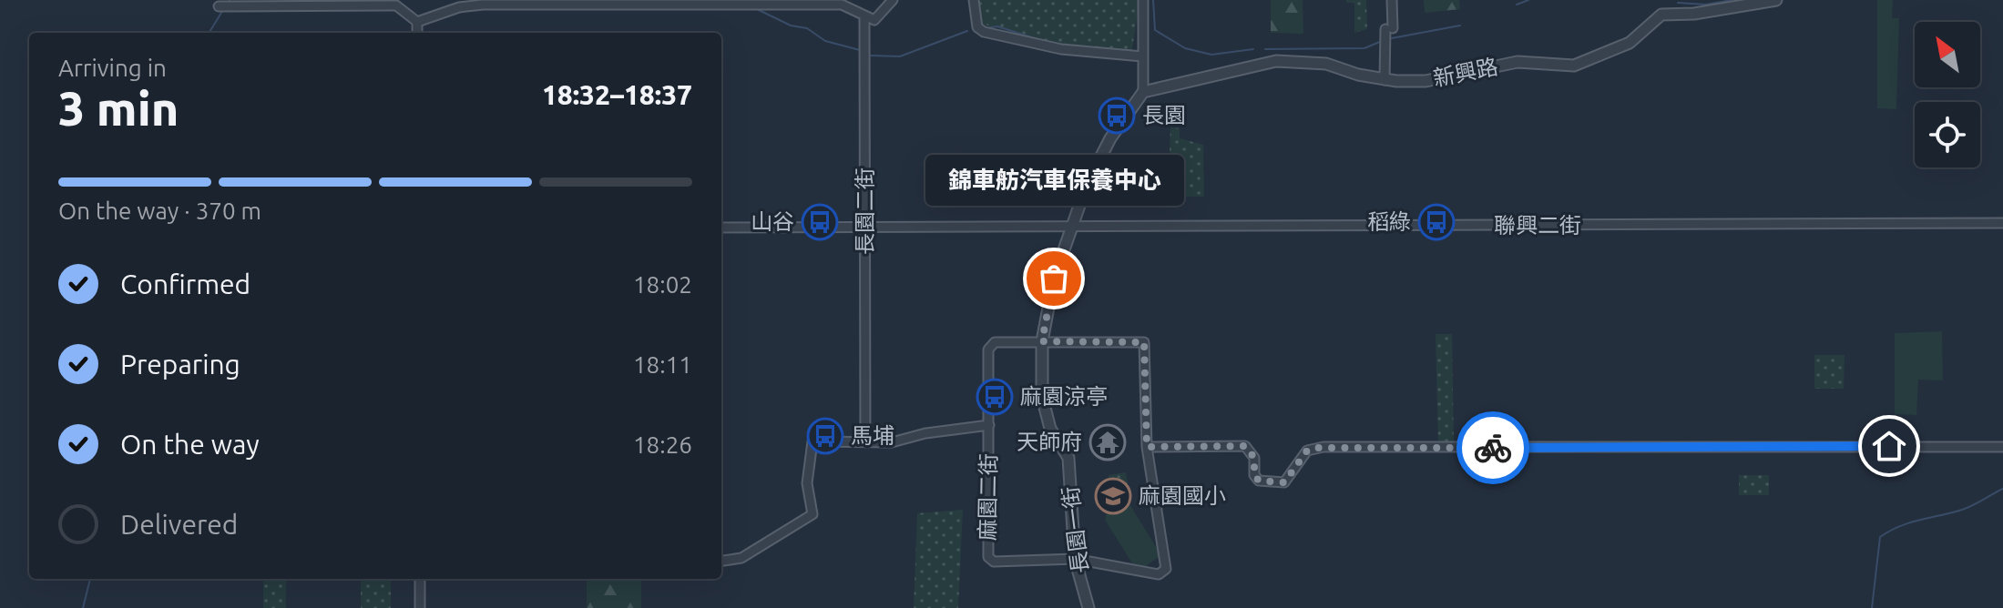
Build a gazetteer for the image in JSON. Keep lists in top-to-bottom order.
{
  "streets": {
    "street": [
      "新興路",
      "長園二街",
      "聯興二街",
      "麻園二街",
      "長園一街"
    ]
  },
  "crossings": [
    ["新興路", "長園一街"],
    ["長園二街", "聯興二街"],
    ["長園二街", "麻園二街"],
    ["聯興二街", "長園一街"],
    ["麻園二街", "長園一街"]
  ],
  "places": {
    "bus stop": [
      "長園",
      "山谷",
      "稻綠",
      "麻園涼亭",
      "馬埔"
    ],
    "other": ["錦車舫汽車保養中心"],
    "temple": ["天師府"],
    "school or university": ["麻園國小"]
  },
  "north": "top left",
  "page": {
    "heading": ["3 min", "Arriving in", "18:32–18:37"],
    "bubble": "錦車舫汽車保養中心",
    "bar": "On the way · 370 m",
    "list": [
      ["Confirmed", "18:02"],
      ["Preparing", "18:11"],
      ["On the way", "18:26"],
      "Delivered"
    ]
  }
}
